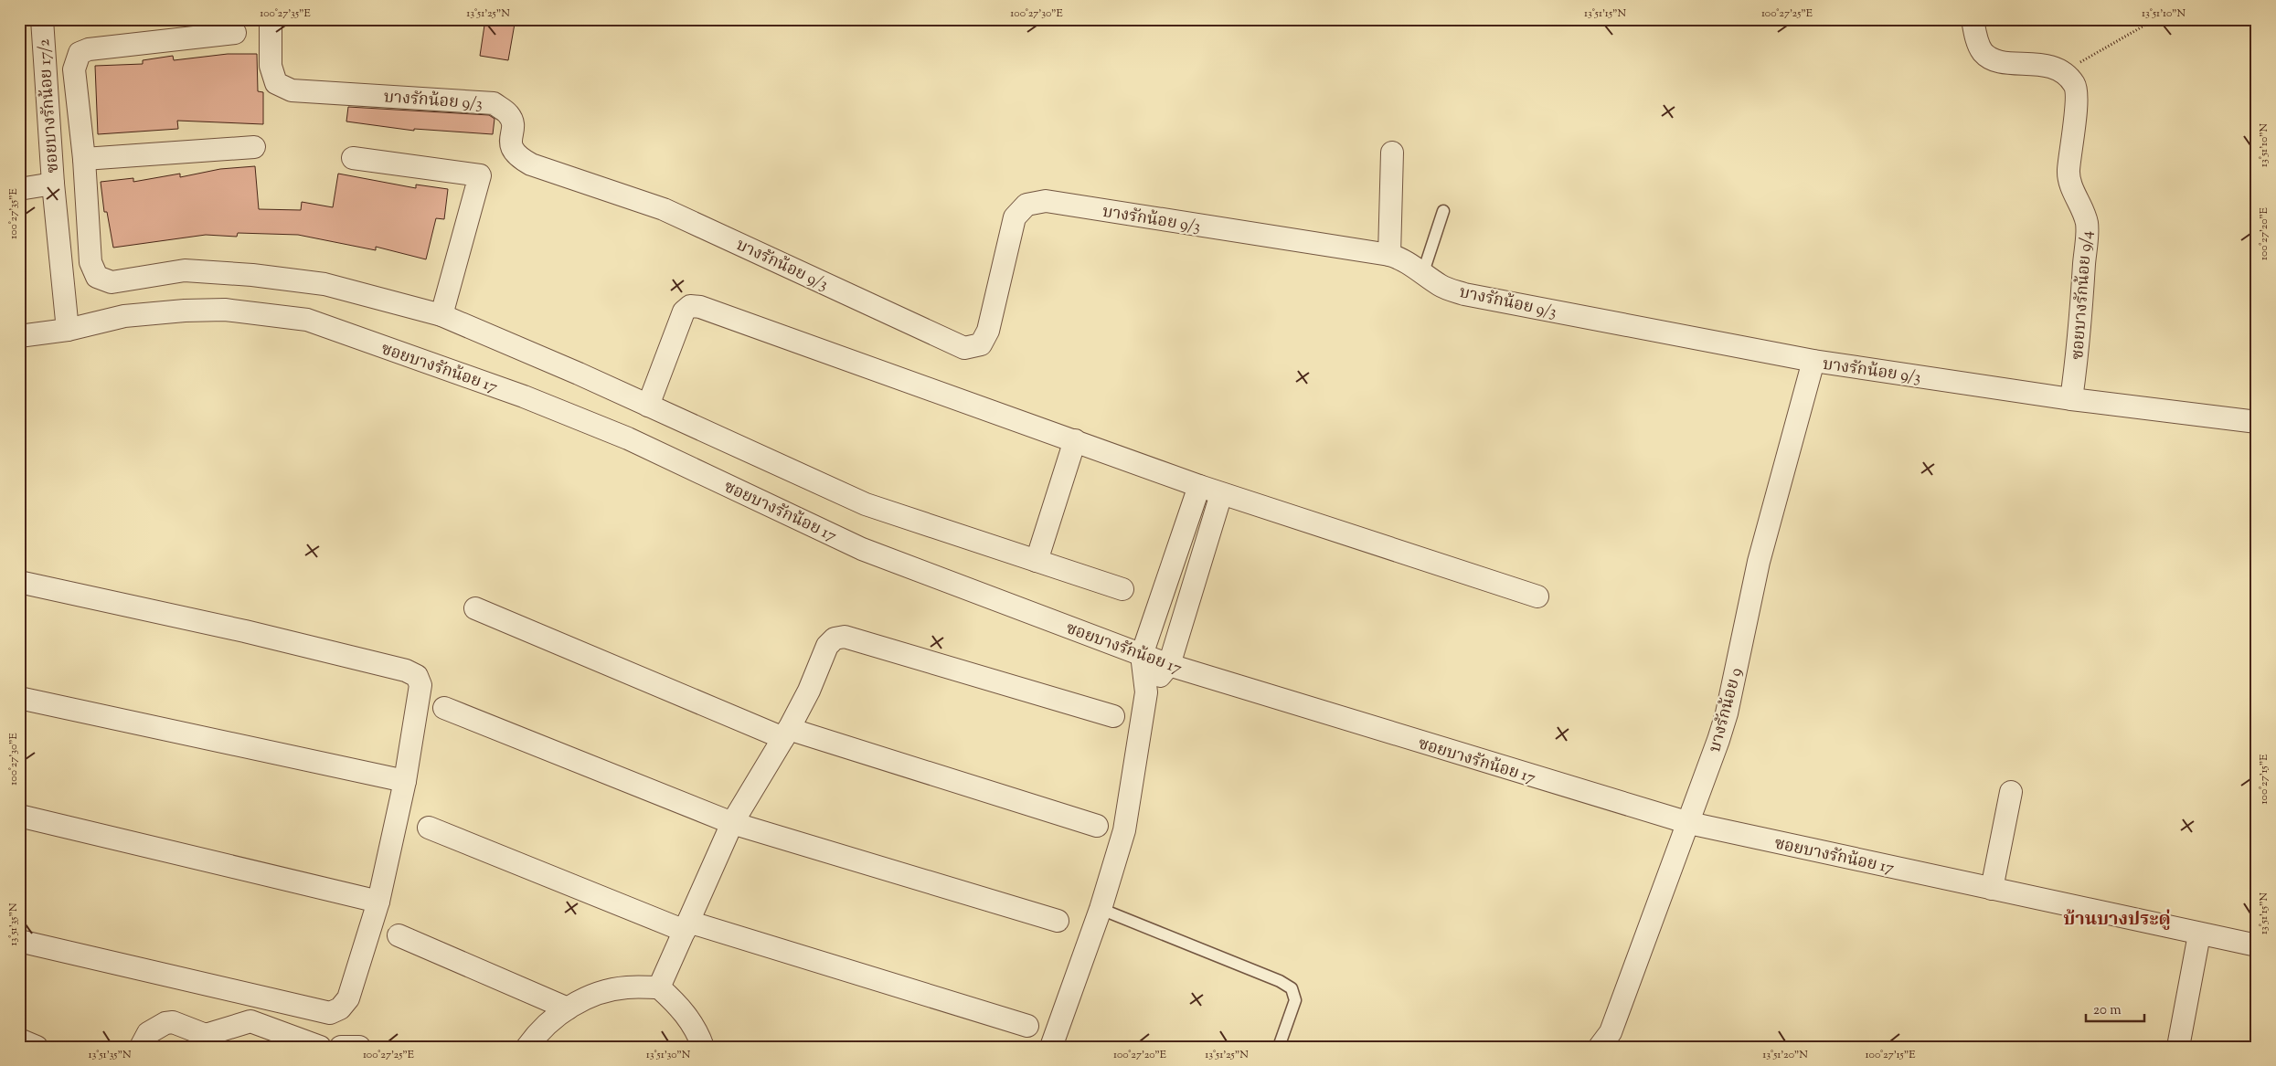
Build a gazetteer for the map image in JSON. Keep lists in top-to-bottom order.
{
  "streets": {
    "street": [
      "บางรักน้อย 9/3",
      "ซอยบางรักน้อย 17/2",
      "ซอยบางรักน้อย 9/4",
      "ซอยบางรักน้อย 17",
      "บางรักน้อย 9"
    ]
  },
  "crossings": [
    ["บางรักน้อย 9/3", "ซอยบางรักน้อย 9/4"],
    ["บางรักน้อย 9/3", "บางรักน้อย 9"],
    ["ซอยบางรักน้อย 17/2", "ซอยบางรักน้อย 17"],
    ["ซอยบางรักน้อย 17", "บางรักน้อย 9"]
  ],
  "districts": ["บ้านบางประดู่"],
  "scale_bar": "20 m",
  "coordinates": [
    "100°27'35\"E",
    "13°51'25\"N",
    "100°27'30\"E",
    "13°51'15\"N",
    "100°27'25\"E",
    "13°51'10\"N",
    "100°27'20\"E",
    "100°27'15\"E",
    "13°51'35\"N",
    "13°51'30\"N",
    "13°51'20\"N"
  ]
}
